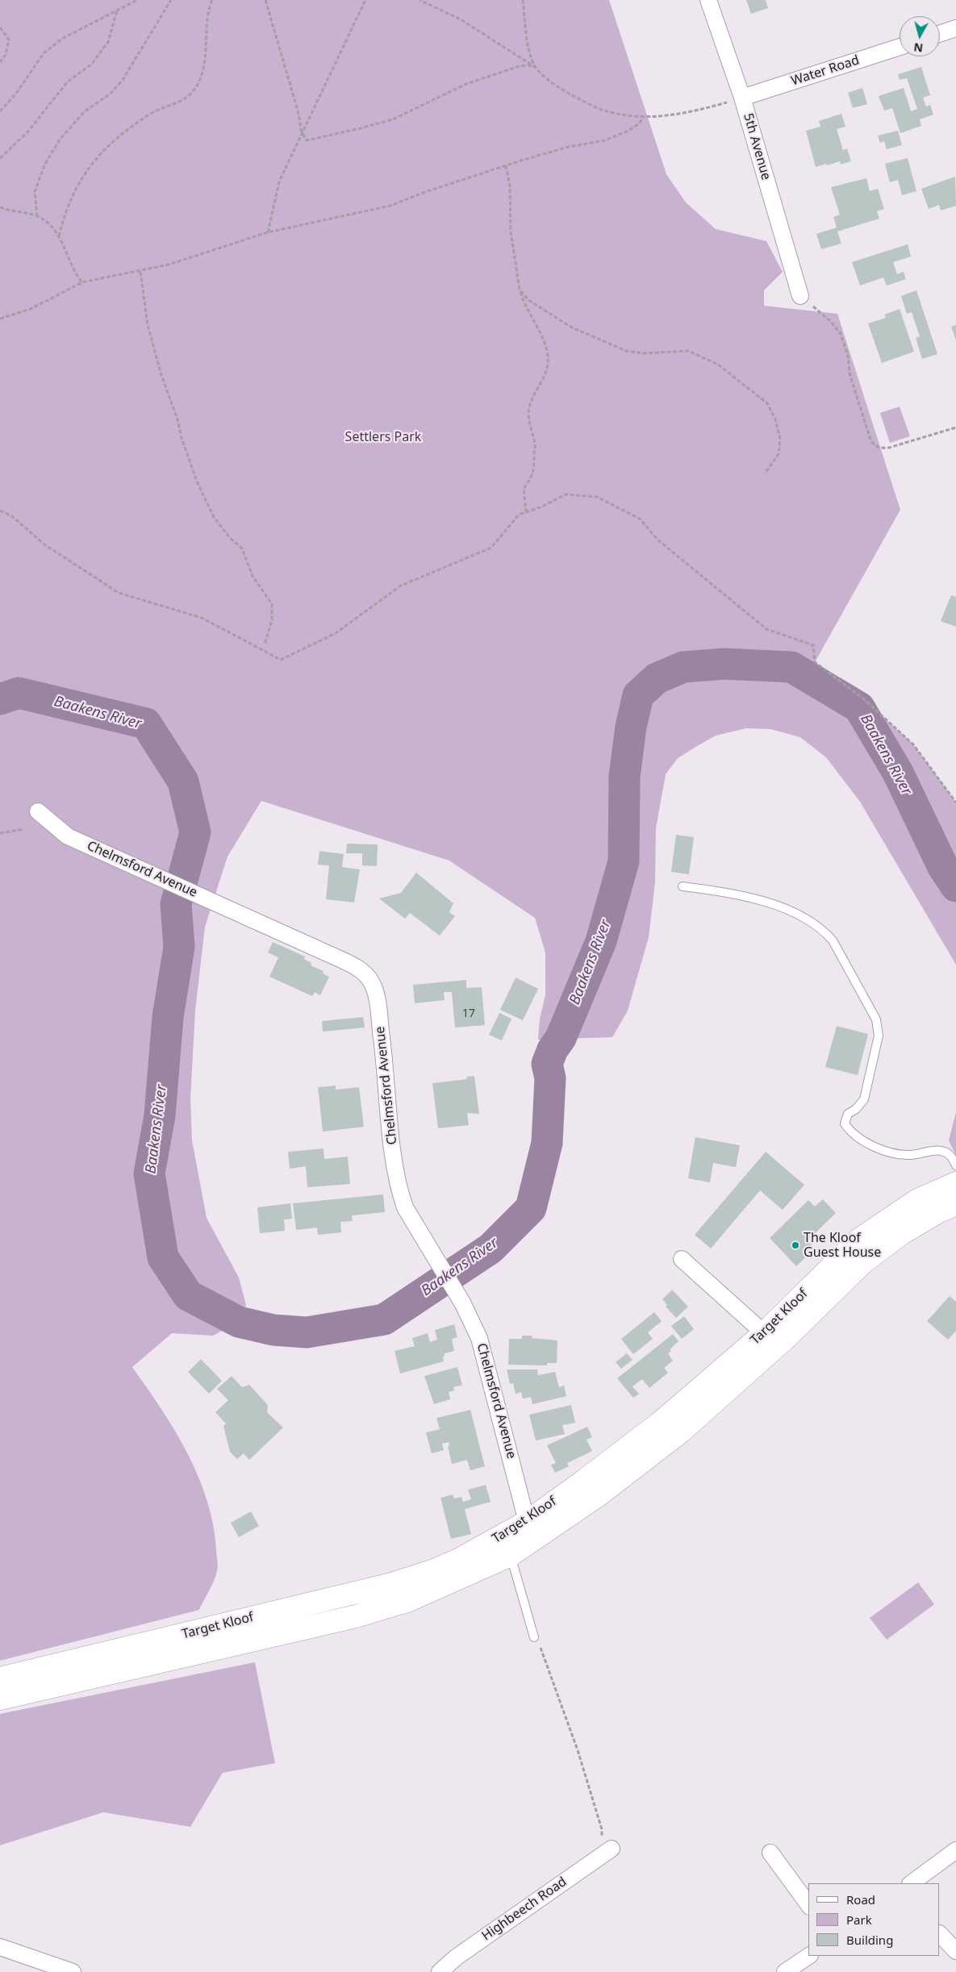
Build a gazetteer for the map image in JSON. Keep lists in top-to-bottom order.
{
  "streets": {
    "main road": ["Target Kloof"],
    "street": [
      "Water Road",
      "5th Avenue",
      "Chelmsford Avenue",
      "Highbeech Road"
    ]
  },
  "crossings": [
    ["Water Road", "5th Avenue"],
    ["Chelmsford Avenue", "Target Kloof"]
  ],
  "water": ["Baakens River"],
  "parks": ["Settlers Park"],
  "places": ["The Kloof Guest House"],
  "house_numbers": ["17"],
  "legend": ["Road", "Park", "Building"],
  "north": "bottom"
}
